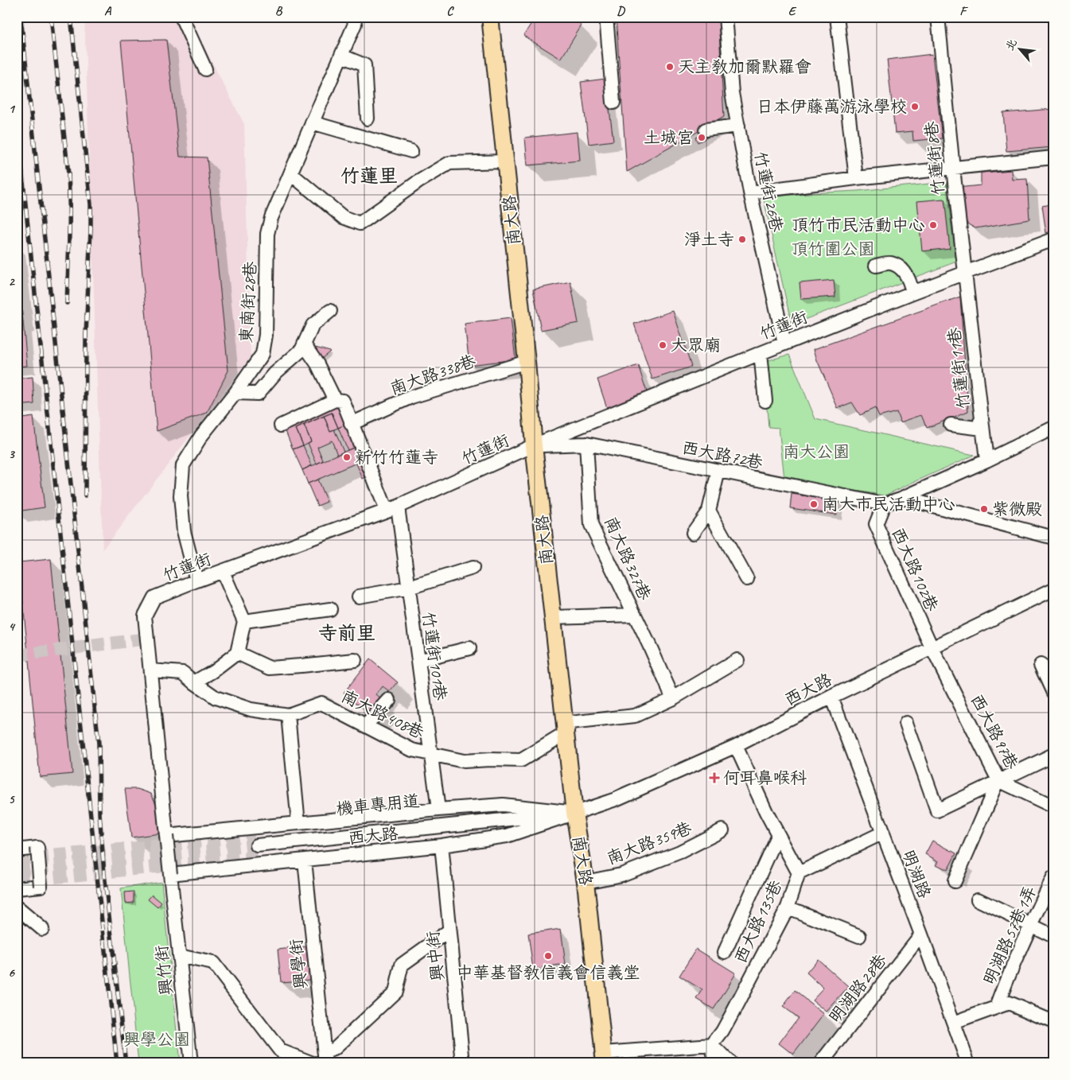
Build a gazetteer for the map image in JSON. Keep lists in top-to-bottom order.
{
  "streets": {
    "main road": ["南大路"],
    "street": [
      "竹蓮街8巷",
      "竹蓮街26巷",
      "東南街28巷",
      "竹蓮街",
      "竹蓮街11巷",
      "南大路338巷",
      "西大路72巷",
      "南大路327巷",
      "西大路102巷",
      "竹蓮街101巷",
      "西大路",
      "南大路408巷",
      "西大路97巷",
      "機車專用道",
      "南大路359巷",
      "明湖路",
      "西大路135巷",
      "明湖路57巷1弄",
      "興中街",
      "興學街",
      "興竹街",
      "明湖路28巷"
    ]
  },
  "crossings": [
    ["竹蓮街8巷", "竹蓮街"],
    ["竹蓮街8巷", "竹蓮街11巷"],
    ["竹蓮街26巷", "竹蓮街"],
    ["南大路", "竹蓮街"],
    ["南大路", "南大路338巷"],
    ["南大路", "西大路72巷"],
    ["南大路", "南大路327巷"],
    ["南大路", "西大路"],
    ["南大路", "南大路408巷"],
    ["南大路", "南大路359巷"],
    ["東南街28巷", "竹蓮街"],
    ["竹蓮街", "竹蓮街11巷"],
    ["竹蓮街", "西大路72巷"],
    ["竹蓮街", "竹蓮街101巷"],
    ["竹蓮街", "西大路"],
    ["竹蓮街", "興竹街"],
    ["竹蓮街11巷", "西大路72巷"],
    ["西大路72巷", "南大路327巷"],
    ["西大路72巷", "西大路102巷"],
    ["西大路102巷", "西大路"],
    ["西大路102巷", "西大路97巷"],
    ["竹蓮街101巷", "西大路"],
    ["竹蓮街101巷", "南大路408巷"],
    ["西大路", "西大路97巷"],
    ["西大路", "機車專用道"],
    ["西大路", "明湖路"],
    ["西大路", "西大路135巷"],
    ["西大路", "興中街"],
    ["西大路", "興學街"],
    ["西大路", "興竹街"],
    ["明湖路", "明湖路28巷"]
  ],
  "districts": ["竹蓮里", "寺前里"],
  "parks": ["頂竹圍公園", "南大公園", "興學公園"],
  "places": {
    "other": [
      "天主教加爾默羅會",
      "日本伊藤萬游泳學校",
      "土城宮",
      "頂竹市民活動中心",
      "淨土寺",
      "大眾廟",
      "新竹竹蓮寺",
      "南大市民活動中心",
      "紫微殿",
      "中華基督教信義會信義堂"
    ],
    "health": ["何耳鼻喉科"]
  },
  "north": "top left",
  "grid": {
    "columns": [
      "A",
      "B",
      "C",
      "D",
      "E",
      "F"
    ],
    "rows": [
      "1",
      "2",
      "3",
      "4",
      "5",
      "6"
    ]
  }
}
